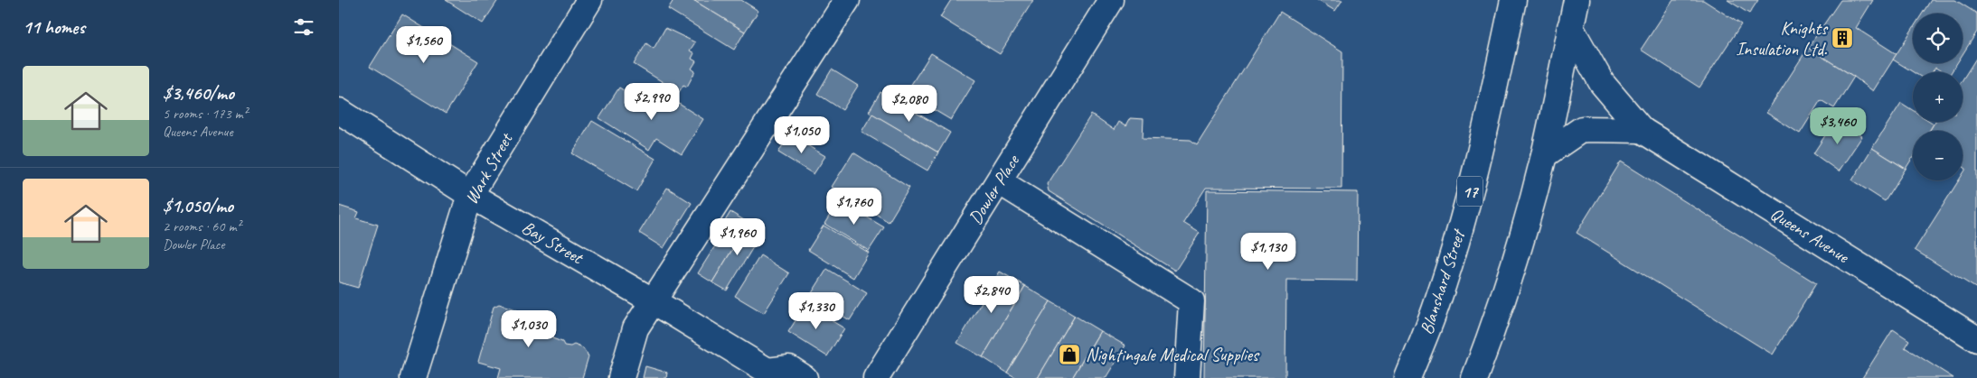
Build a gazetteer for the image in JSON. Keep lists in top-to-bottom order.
{
  "streets": {
    "main road": [
      "Wark Street",
      "Dowler Place",
      "17",
      "Queens Avenue",
      "Bay Street",
      "Blanshard Street"
    ]
  },
  "crossings": [
    ["Wark Street", "Bay Street"]
  ],
  "places": {
    "building": ["Knights Insulation Ltd."],
    "shop": ["Nightingale Medical Supplies"]
  },
  "page": {
    "heading": "11 homes",
    "map_buttons": ["+", "−"],
    "price": [
      "$1,560",
      "$2,990",
      "$2,080",
      "$3,460",
      "$1,050",
      "$1,760",
      "$1,960",
      "$1,130",
      "$2,840",
      "$1,330",
      "$1,030"
    ],
    "list": [
      {
        "name": "$3,460/mo",
        "note": "5 rooms · 173 m² · Queens Avenue"
      },
      {
        "name": "$1,050/mo",
        "note": "2 rooms · 60 m² · Dowler Place"
      }
    ]
  }
}
